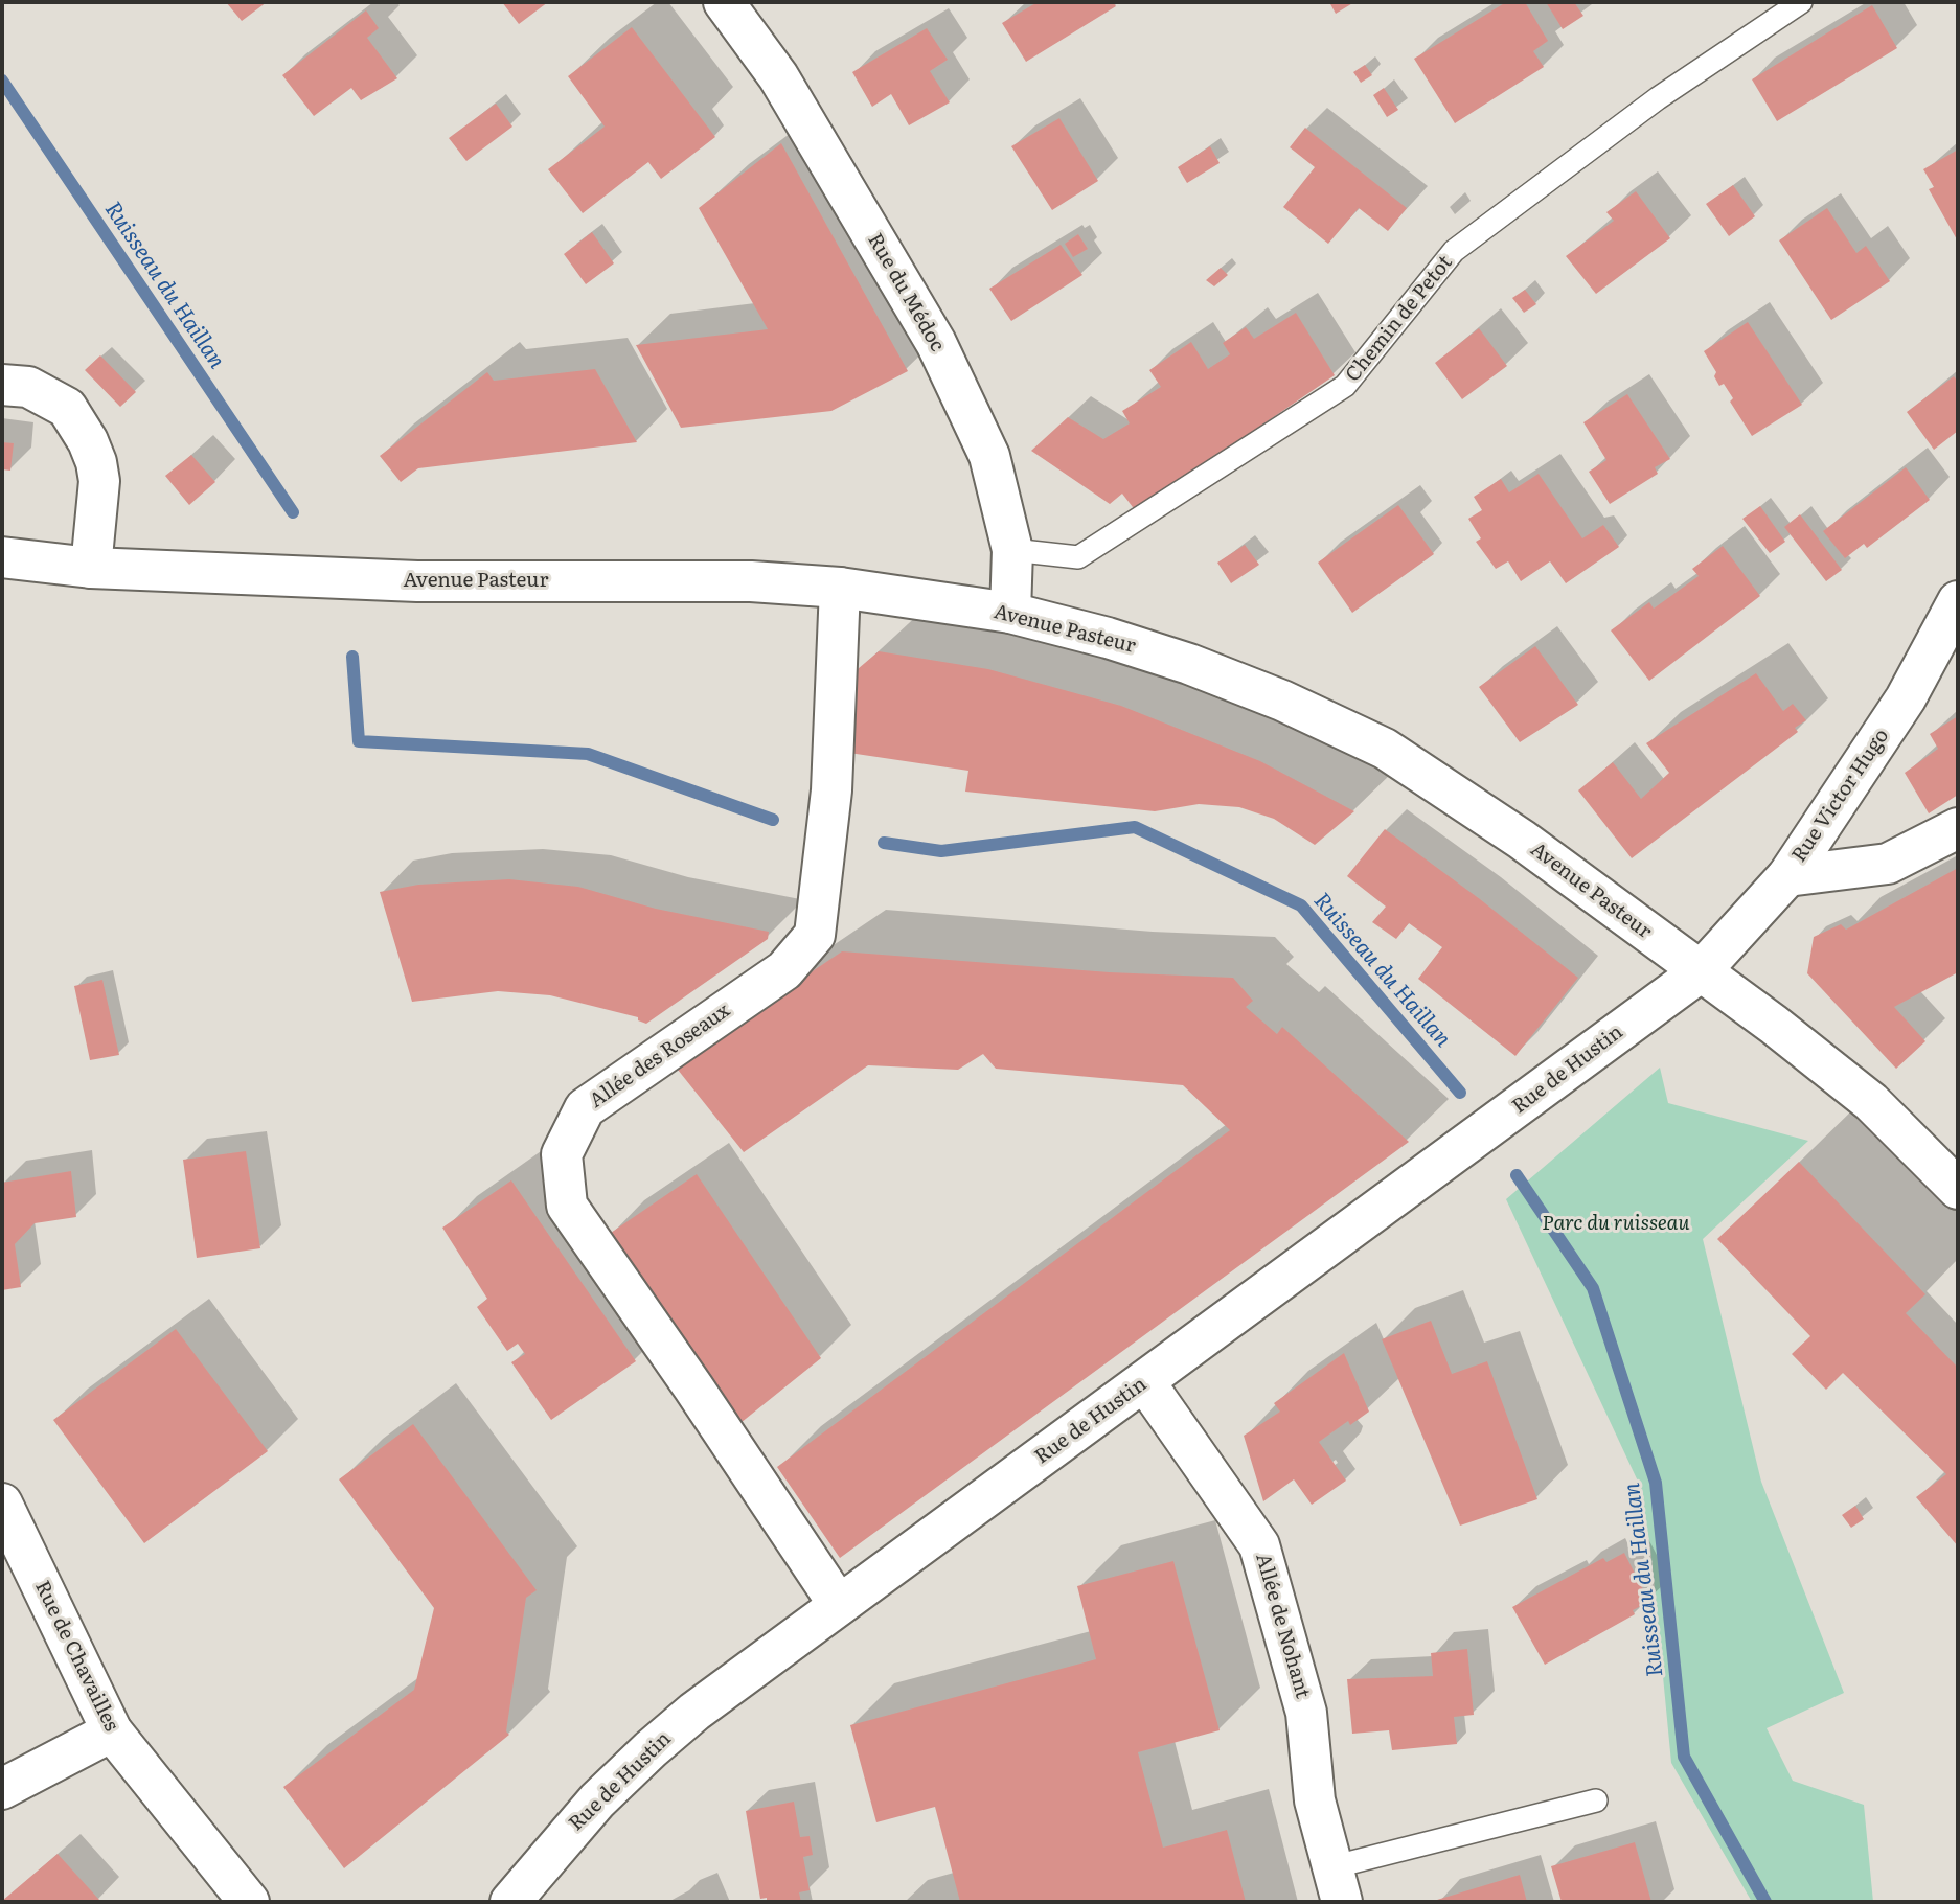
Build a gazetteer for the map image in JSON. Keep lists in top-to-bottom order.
{
  "streets": {
    "street": [
      "Rue du Médoc",
      "Avenue Pasteur",
      "Rue Victor Hugo",
      "Allée des Roseaux",
      "Rue de Hustin",
      "Allée de Nohant",
      "Rue de Chavailles"
    ],
    "lane": ["Chemin de Petot"]
  },
  "crossings": [
    ["Rue du Médoc", "Chemin de Petot"],
    ["Rue du Médoc", "Avenue Pasteur"],
    ["Avenue Pasteur", "Rue Victor Hugo"],
    ["Avenue Pasteur", "Allée des Roseaux"],
    ["Avenue Pasteur", "Rue de Hustin"],
    ["Rue Victor Hugo", "Rue de Hustin"],
    ["Allée des Roseaux", "Rue de Hustin"],
    ["Rue de Hustin", "Allée de Nohant"]
  ],
  "water": ["Ruisseau du Haillan"],
  "parks": ["Parc du ruisseau"]
}
